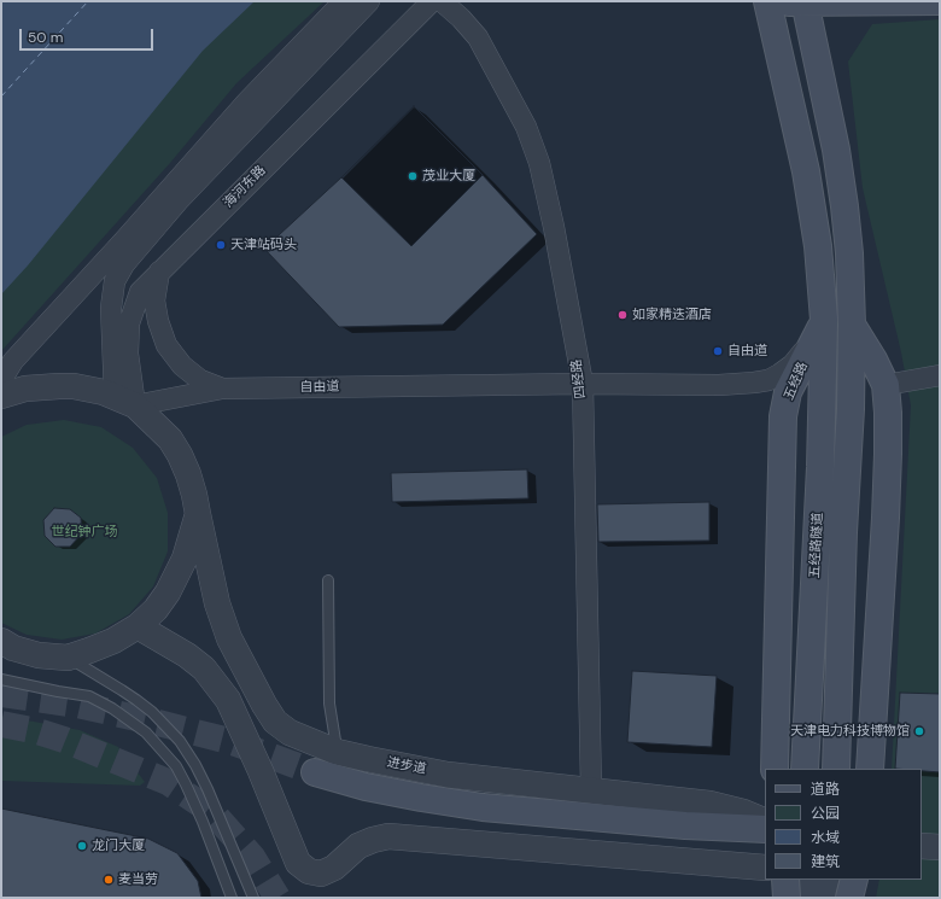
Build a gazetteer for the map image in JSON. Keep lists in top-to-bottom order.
{
  "streets": {
    "main road": ["五经路", "五经路隧道"],
    "street": [
      "海河东路",
      "四经路",
      "自由道",
      "进步道"
    ]
  },
  "crossings": [
    ["海河东路", "自由道"],
    ["海河东路", "进步道"],
    ["四经路", "自由道"],
    ["四经路", "进步道"],
    ["五经路", "自由道"],
    ["五经路", "五经路隧道"],
    ["自由道", "五经路隧道"],
    ["自由道", "进步道"]
  ],
  "parks": ["世纪钟广场"],
  "places": [
    "茂业大厦",
    "天津站码头",
    "如家精迭酒店",
    "自由道",
    "天津电力科技博物馆",
    "龙门大厦",
    "麦当劳"
  ],
  "legend": [
    "道路",
    "公园",
    "水域",
    "建筑"
  ],
  "scale_bar": "50 m"
}
